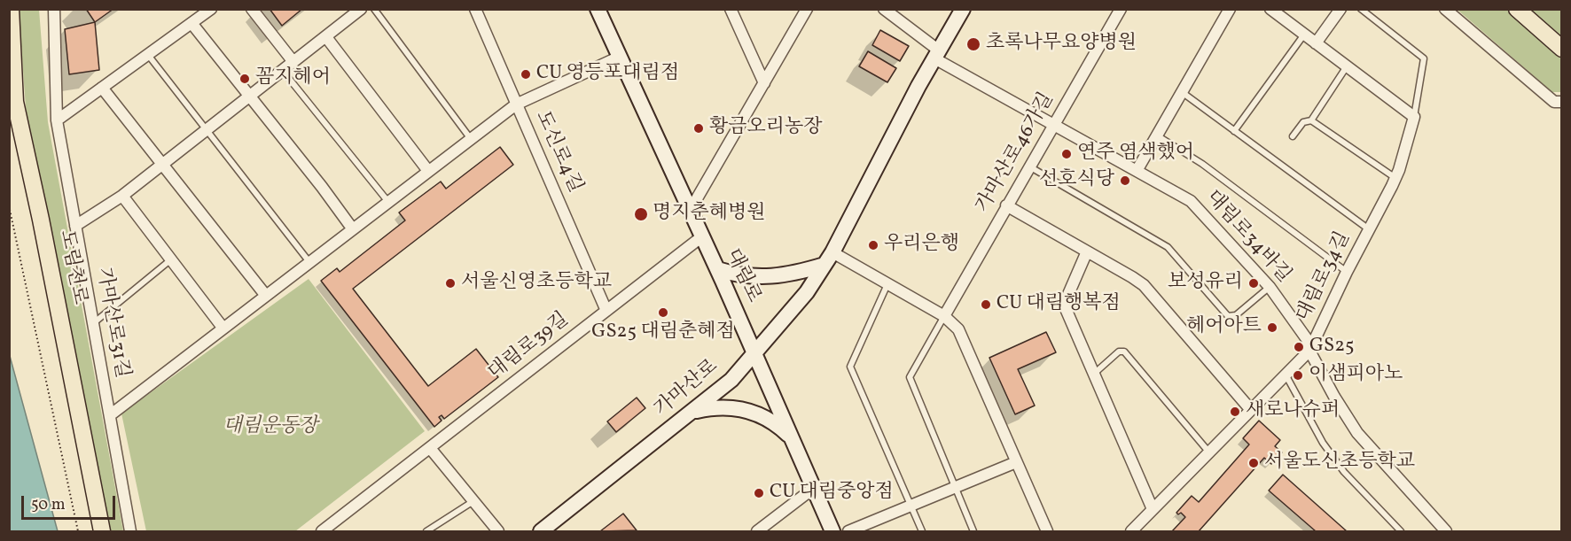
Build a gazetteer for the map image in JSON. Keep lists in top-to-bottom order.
{
  "streets": {
    "main road": ["도림천로", "대림로", "가마산로"],
    "street": [
      "도신로4길",
      "가마산로46가길",
      "대림로34바길",
      "대림로34길",
      "가마산로31길",
      "대림로39길"
    ]
  },
  "crossings": [
    ["도신로4길", "대림로39길"],
    ["가마산로46가길", "대림로34바길"],
    ["대림로34바길", "대림로34길"],
    ["대림로", "대림로39길"],
    ["대림로", "가마산로"]
  ],
  "parks": ["대림운동장"],
  "places": [
    "초록나무요양병원",
    "CU 영등포대림점",
    "꼼지헤어",
    "황금오리농장",
    "연주 염색했어",
    "선호식당",
    "명지춘혜병원",
    "우리은행",
    "서울신영초등학교",
    "보성유리",
    "CU 대림행복점",
    "GS25 대림춘혜점",
    "헤어아트",
    "GS25",
    "이샘피아노",
    "새로나슈퍼",
    "서울도신초등학교",
    "CU 대림중앙점"
  ],
  "scale_bar": "50 m"
}
